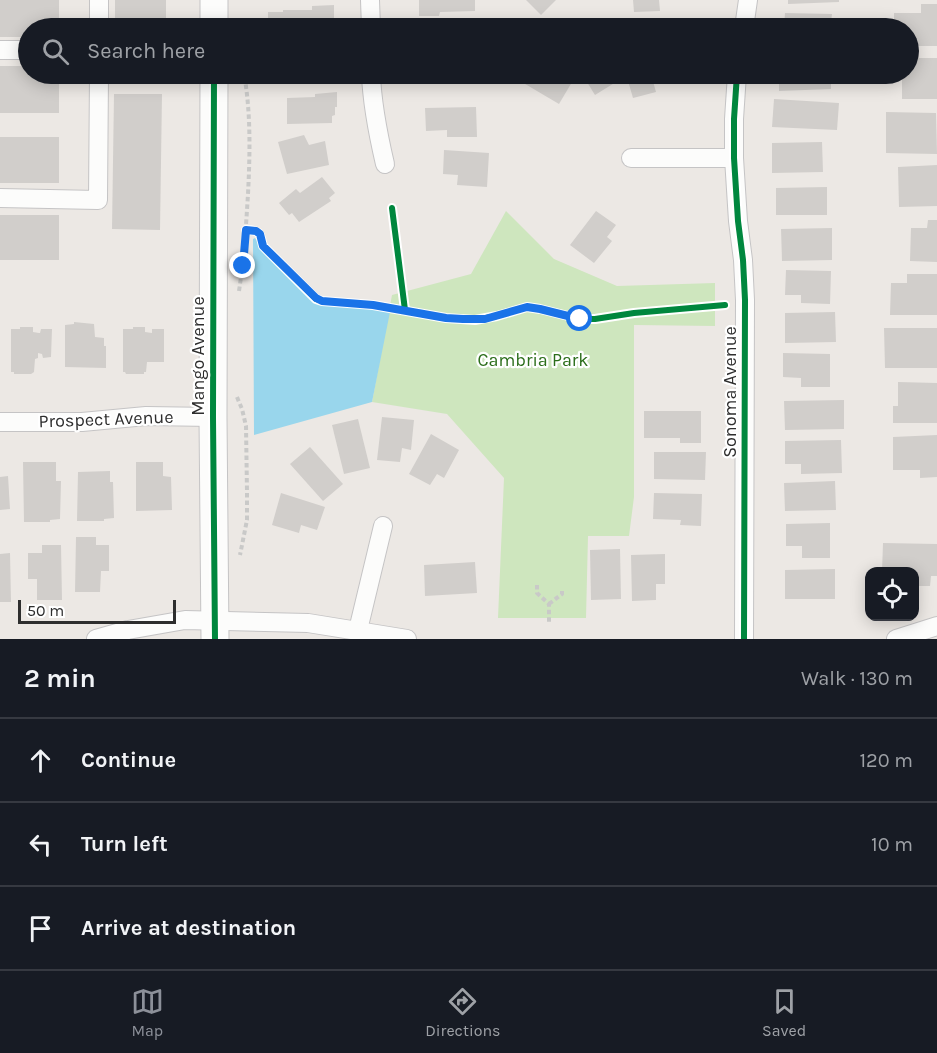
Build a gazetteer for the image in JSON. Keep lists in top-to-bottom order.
{
  "streets": {
    "street": ["Mango Avenue", "Sonoma Avenue", "Prospect Avenue"]
  },
  "crossings": [
    ["Mango Avenue", "Prospect Avenue"]
  ],
  "parks": ["Cambria Park"],
  "scale_bar": "50 m",
  "page": {
    "search": "Search here",
    "scale": "50 m",
    "heading": ["2 min", "Walk · 130 m"],
    "list": [
      ["Continue", "120 m"],
      ["Turn left", "10 m"],
      "Arrive at destination"
    ],
    "nav": ["Map", "Directions", "Saved"]
  }
}
